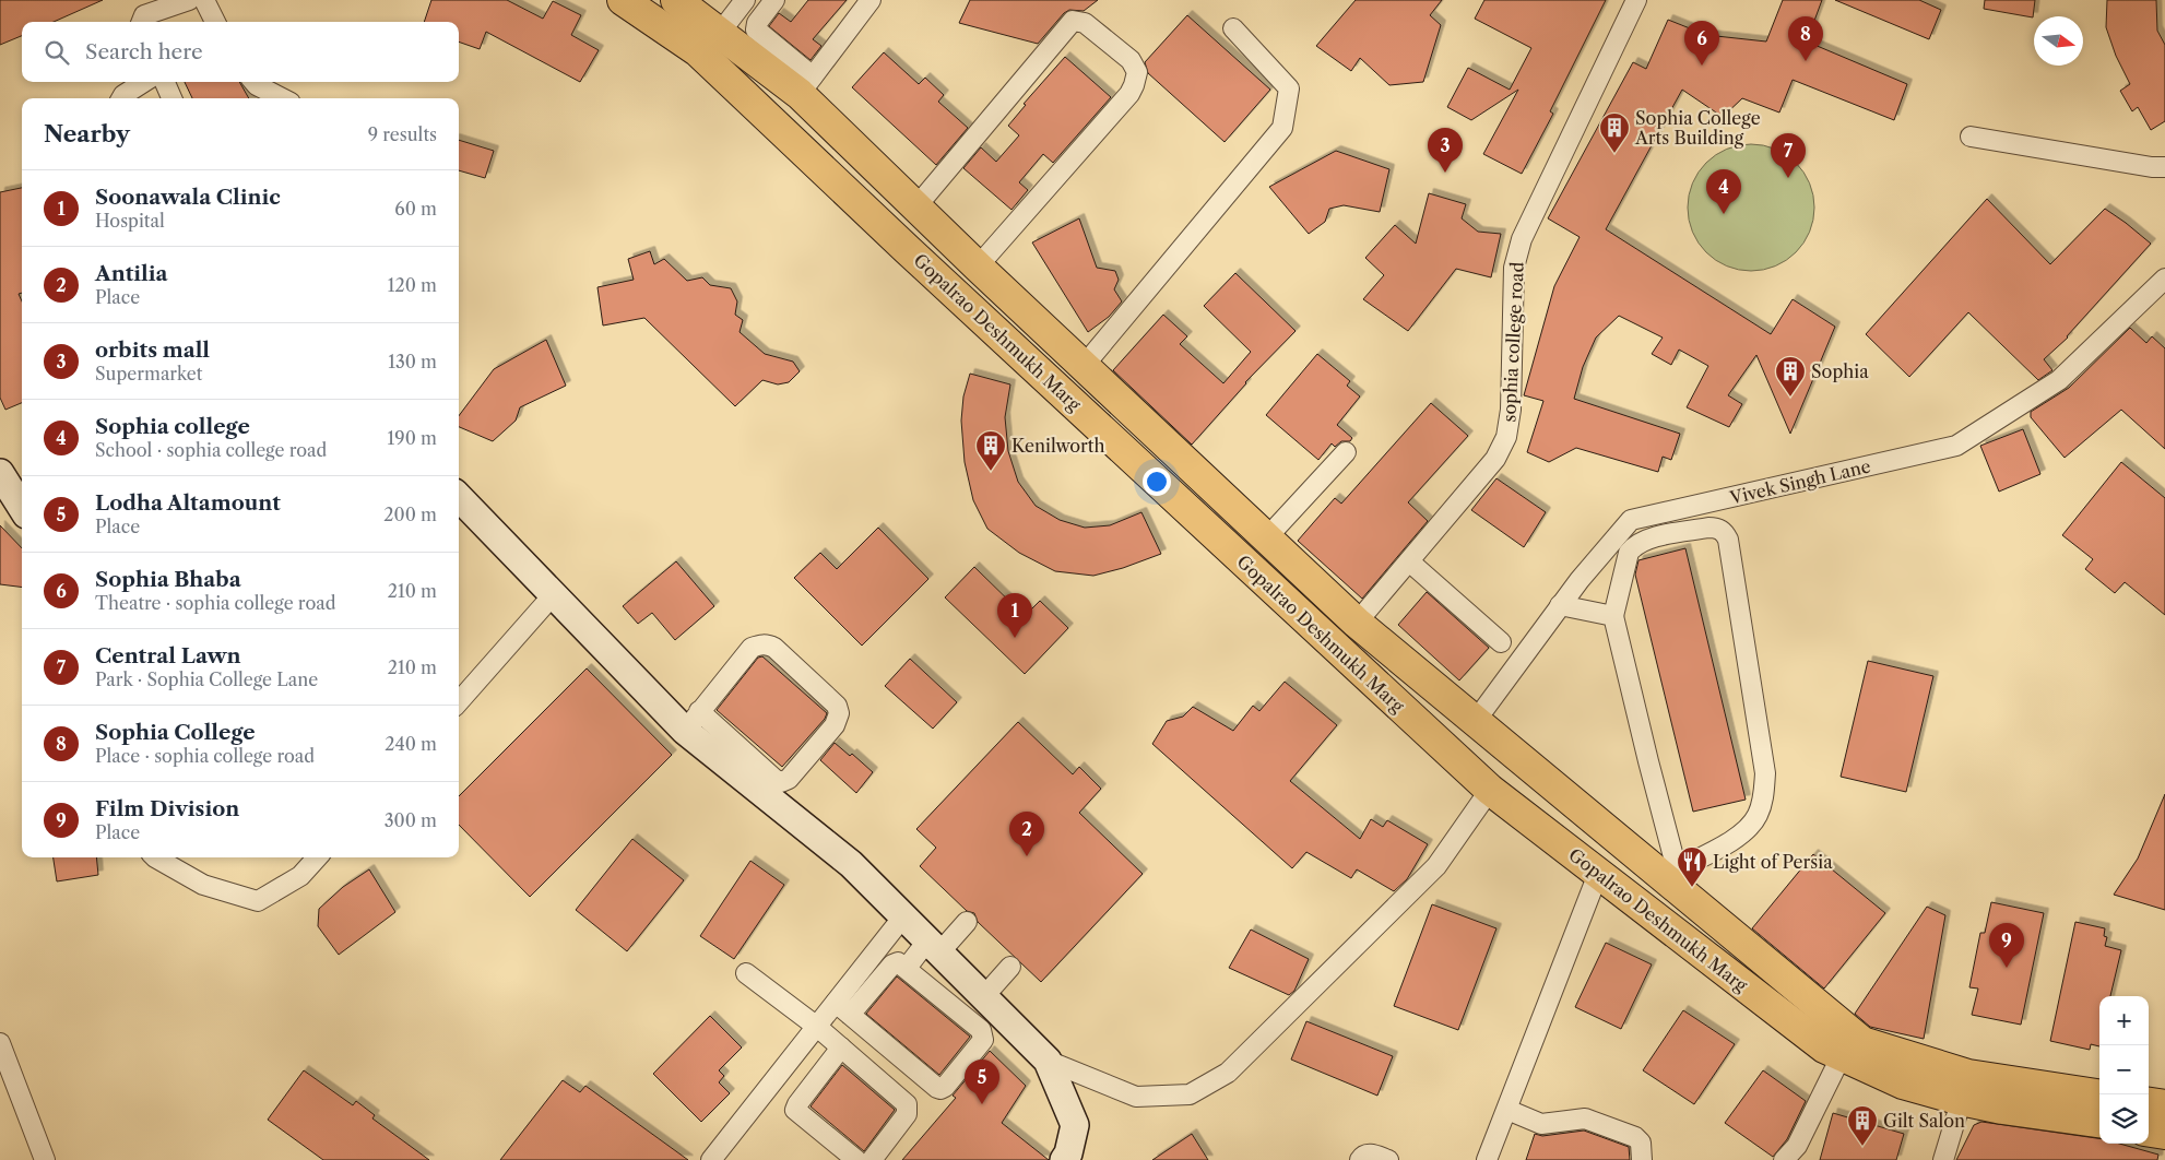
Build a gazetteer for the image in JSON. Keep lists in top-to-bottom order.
{
  "streets": {
    "main road": ["Gopalrao Deshmukh Marg"],
    "street": ["sophia college road", "Vivek Singh Lane"]
  },
  "crossings": [
    ["Gopalrao Deshmukh Marg", "sophia college road"],
    ["Gopalrao Deshmukh Marg", "Vivek Singh Lane"]
  ],
  "places": {
    "building": [
      "Sophia College Arts Building",
      "Sophia",
      "Kenilworth",
      "Gilt Salon"
    ],
    "restaurant": ["Light of Persia"]
  },
  "north": "right",
  "page": {
    "pins": [
      "8",
      "6",
      "3",
      "7",
      "4",
      "1",
      "2",
      "9",
      "5"
    ],
    "search": "Search here",
    "heading": ["Nearby", "9 results"],
    "list": [
      {
        "mark": "1",
        "name": "Soonawala Clinic",
        "note": "Hospital",
        "value": "60 m"
      },
      {
        "mark": "2",
        "name": "Antilia",
        "note": "Place",
        "value": "120 m"
      },
      {
        "mark": "3",
        "name": "orbits mall",
        "note": "Supermarket",
        "value": "130 m"
      },
      {
        "mark": "4",
        "name": "Sophia college",
        "note": "School · sophia college road",
        "value": "190 m"
      },
      {
        "mark": "5",
        "name": "Lodha Altamount",
        "note": "Place",
        "value": "200 m"
      },
      {
        "mark": "6",
        "name": "Sophia Bhaba",
        "note": "Theatre · sophia college road",
        "value": "210 m"
      },
      {
        "mark": "7",
        "name": "Central Lawn",
        "note": "Park · Sophia College Lane",
        "value": "210 m"
      },
      {
        "mark": "8",
        "name": "Sophia College",
        "note": "Place · sophia college road",
        "value": "240 m"
      },
      {
        "mark": "9",
        "name": "Film Division",
        "note": "Place",
        "value": "300 m"
      }
    ],
    "map_buttons": ["+", "−"]
  }
}
